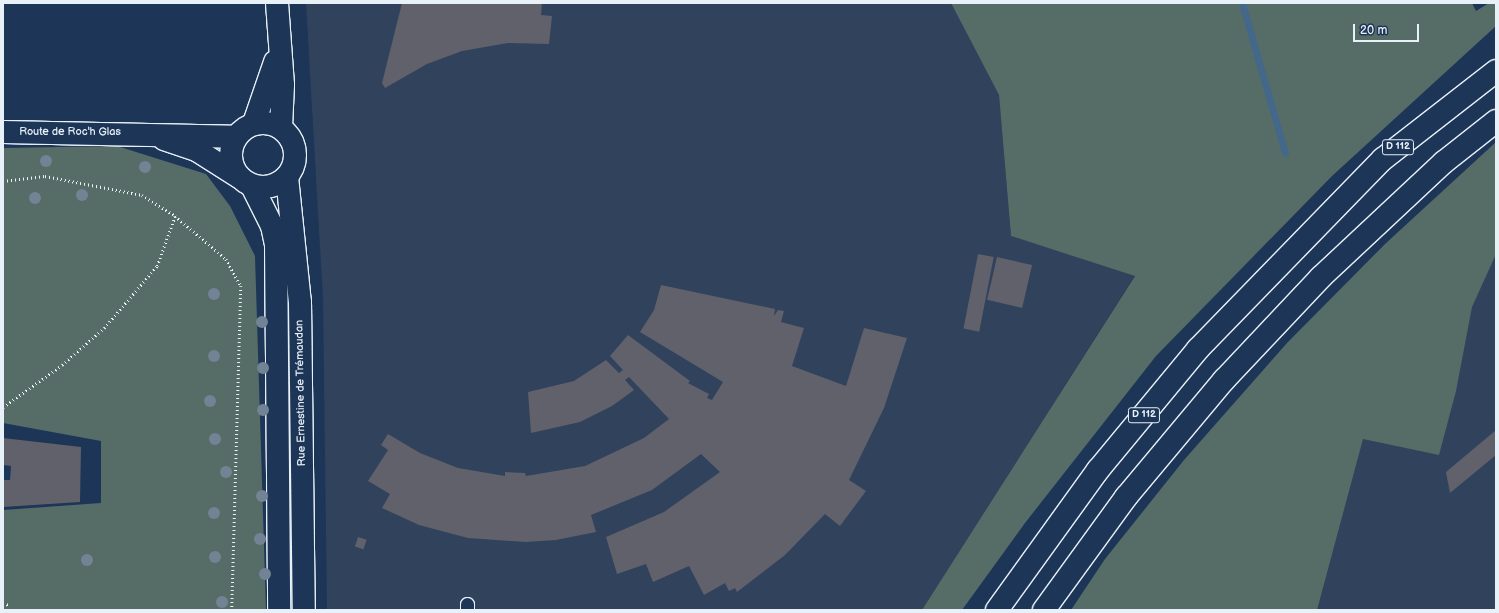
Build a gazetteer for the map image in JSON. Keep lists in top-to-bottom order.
{
  "streets": {
    "main road": ["Route de Roc'h Glas", "D 112", "Rue Ernestine de Trémaudan"]
  },
  "crossings": [
    ["Route de Roc'h Glas", "Rue Ernestine de Trémaudan"]
  ],
  "scale_bar": "20 m"
}
